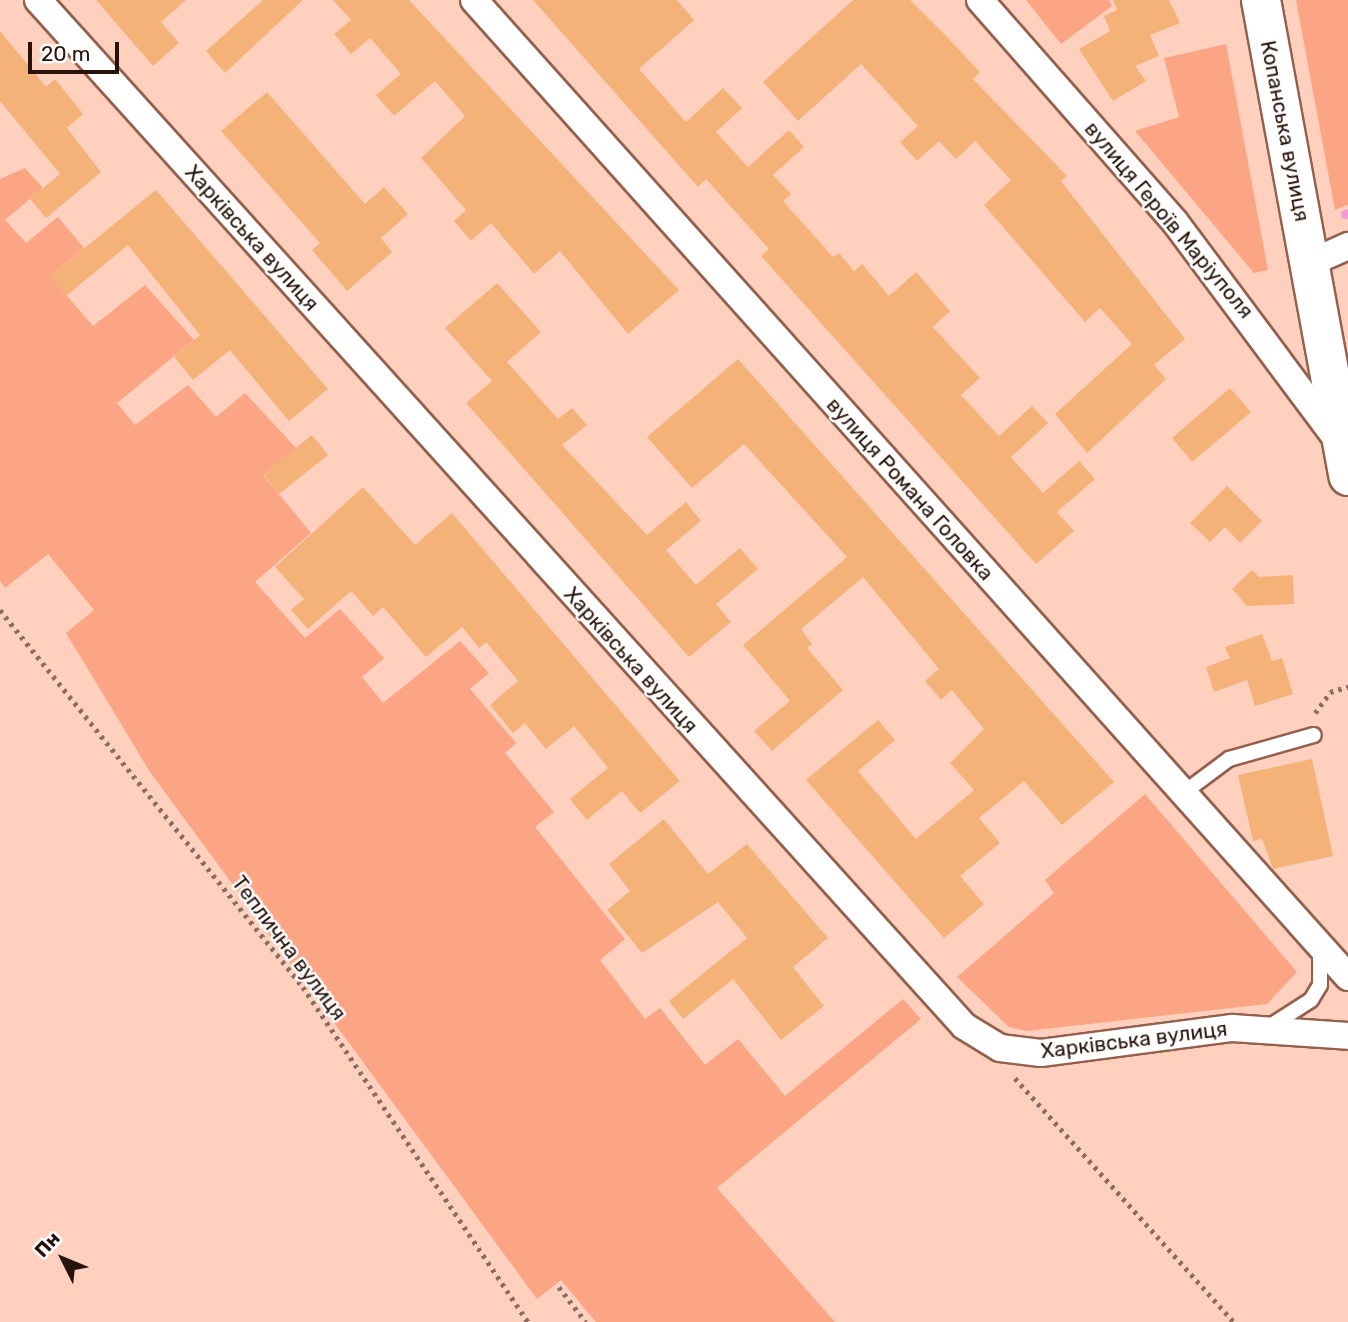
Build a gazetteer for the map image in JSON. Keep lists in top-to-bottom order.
{
  "streets": {
    "highway": ["Копанська вулиця"],
    "street": ["вулиця Героїв Маріуполя", "Харківська вулиця", "вулиця Романа Головка"],
    "path": ["Теплична вулиця"]
  },
  "crossings": [
    ["Копанська вулиця", "вулиця Героїв Маріуполя"]
  ],
  "scale_bar": "20 m",
  "north": "top left"
}
